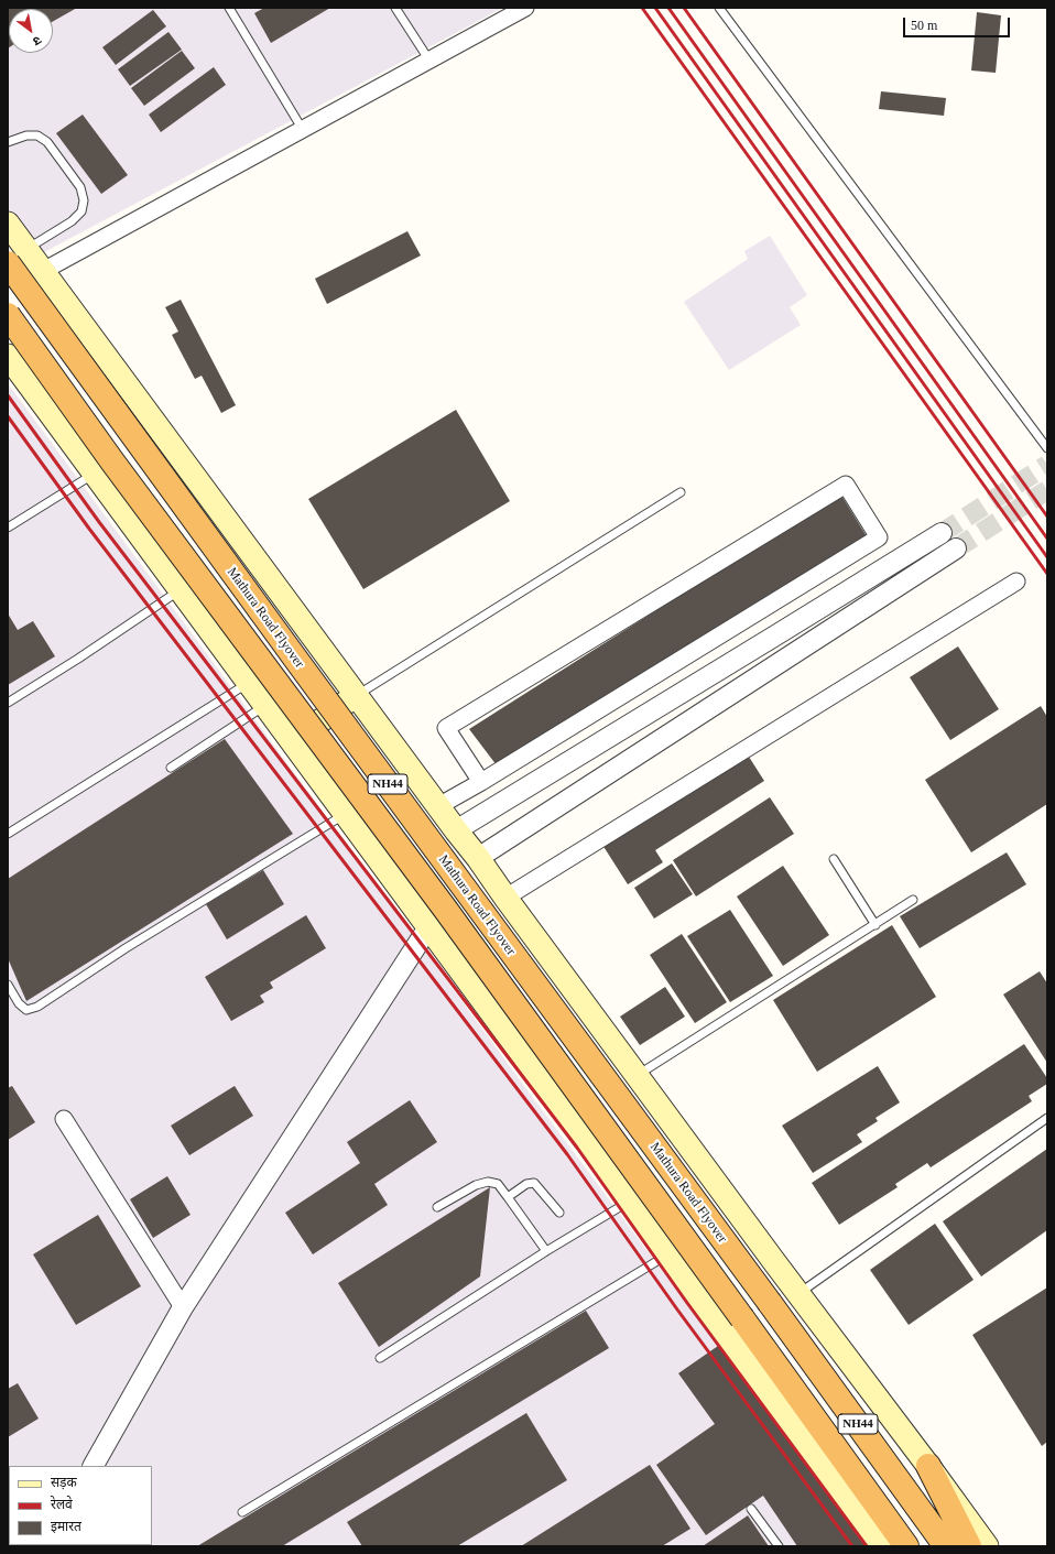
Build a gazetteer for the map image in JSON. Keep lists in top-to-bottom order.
{
  "streets": {
    "highway": ["Mathura Road Flyover", "NH44"]
  },
  "legend": ["सड़क", "रेलवे", "इमारत"],
  "scale_bar": "50 m",
  "north": "bottom right"
}
